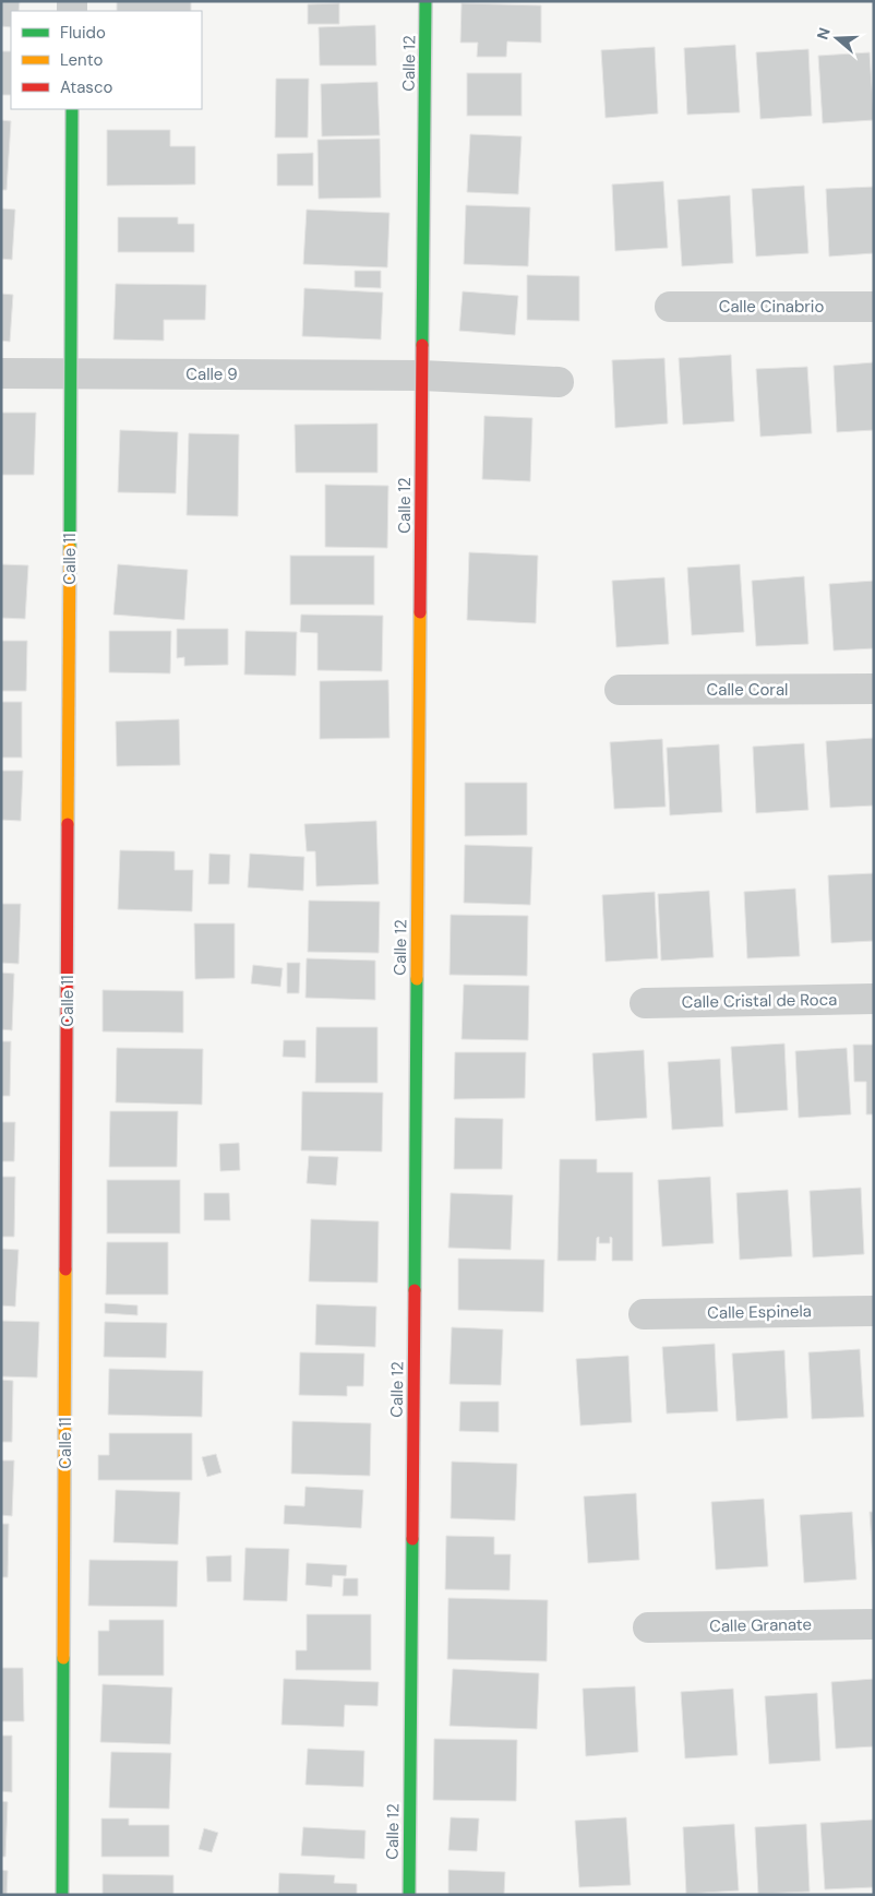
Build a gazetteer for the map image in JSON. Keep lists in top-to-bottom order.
{
  "streets": {
    "street": [
      "Calle 12",
      "Calle Cinabrio",
      "Calle 9",
      "Calle 11",
      "Calle Coral",
      "Calle Cristal de Roca",
      "Calle Espinela",
      "Calle Granate"
    ]
  },
  "crossings": [
    ["Calle 12", "Calle 9"],
    ["Calle 9", "Calle 11"]
  ],
  "legend": ["Fluido", "Lento", "Atasco"],
  "north": "left"
}
